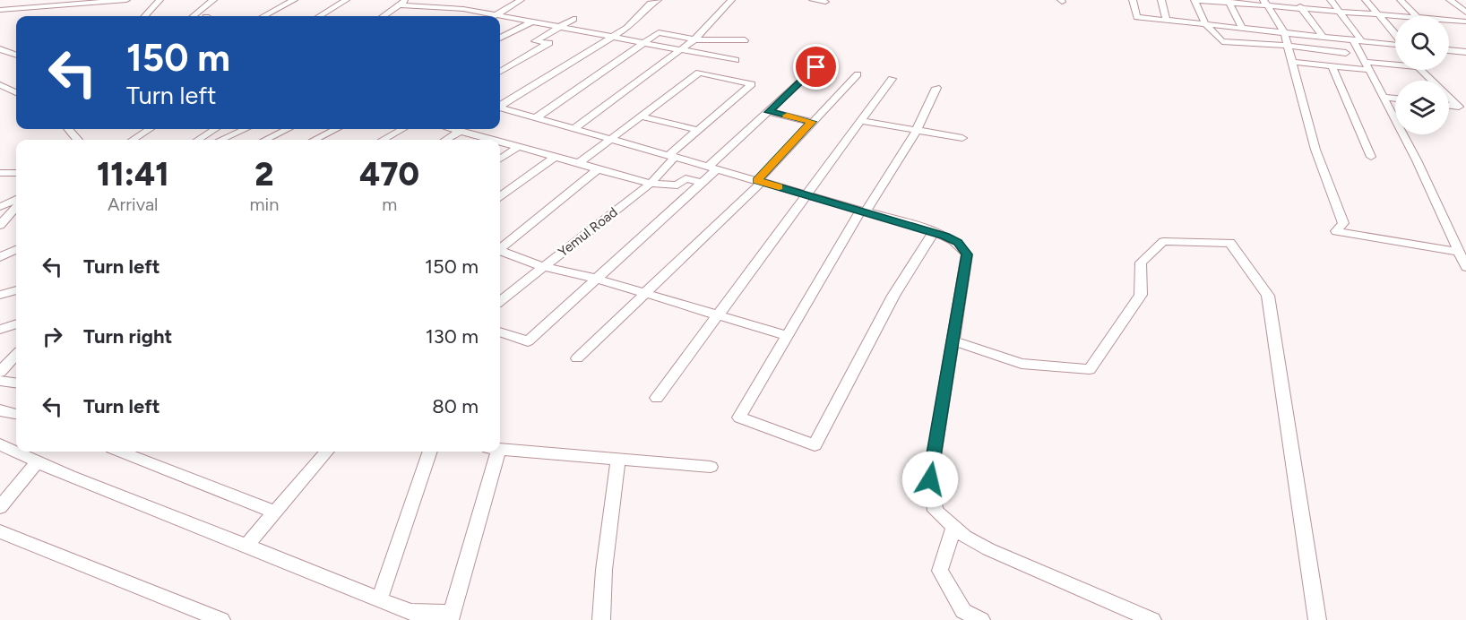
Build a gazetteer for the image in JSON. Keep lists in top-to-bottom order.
{
  "streets": {
    "street": ["Yemul Road"]
  },
  "page": {
    "turn": ["150 m", "Turn left"],
    "eta": [
      "11:41",
      "Arrival",
      "2",
      "min",
      "470",
      "m"
    ],
    "list": [
      {
        "name": "Turn left",
        "value": "150 m"
      },
      {
        "name": "Turn right",
        "value": "130 m"
      },
      {
        "name": "Turn left",
        "value": "80 m"
      }
    ]
  }
}
